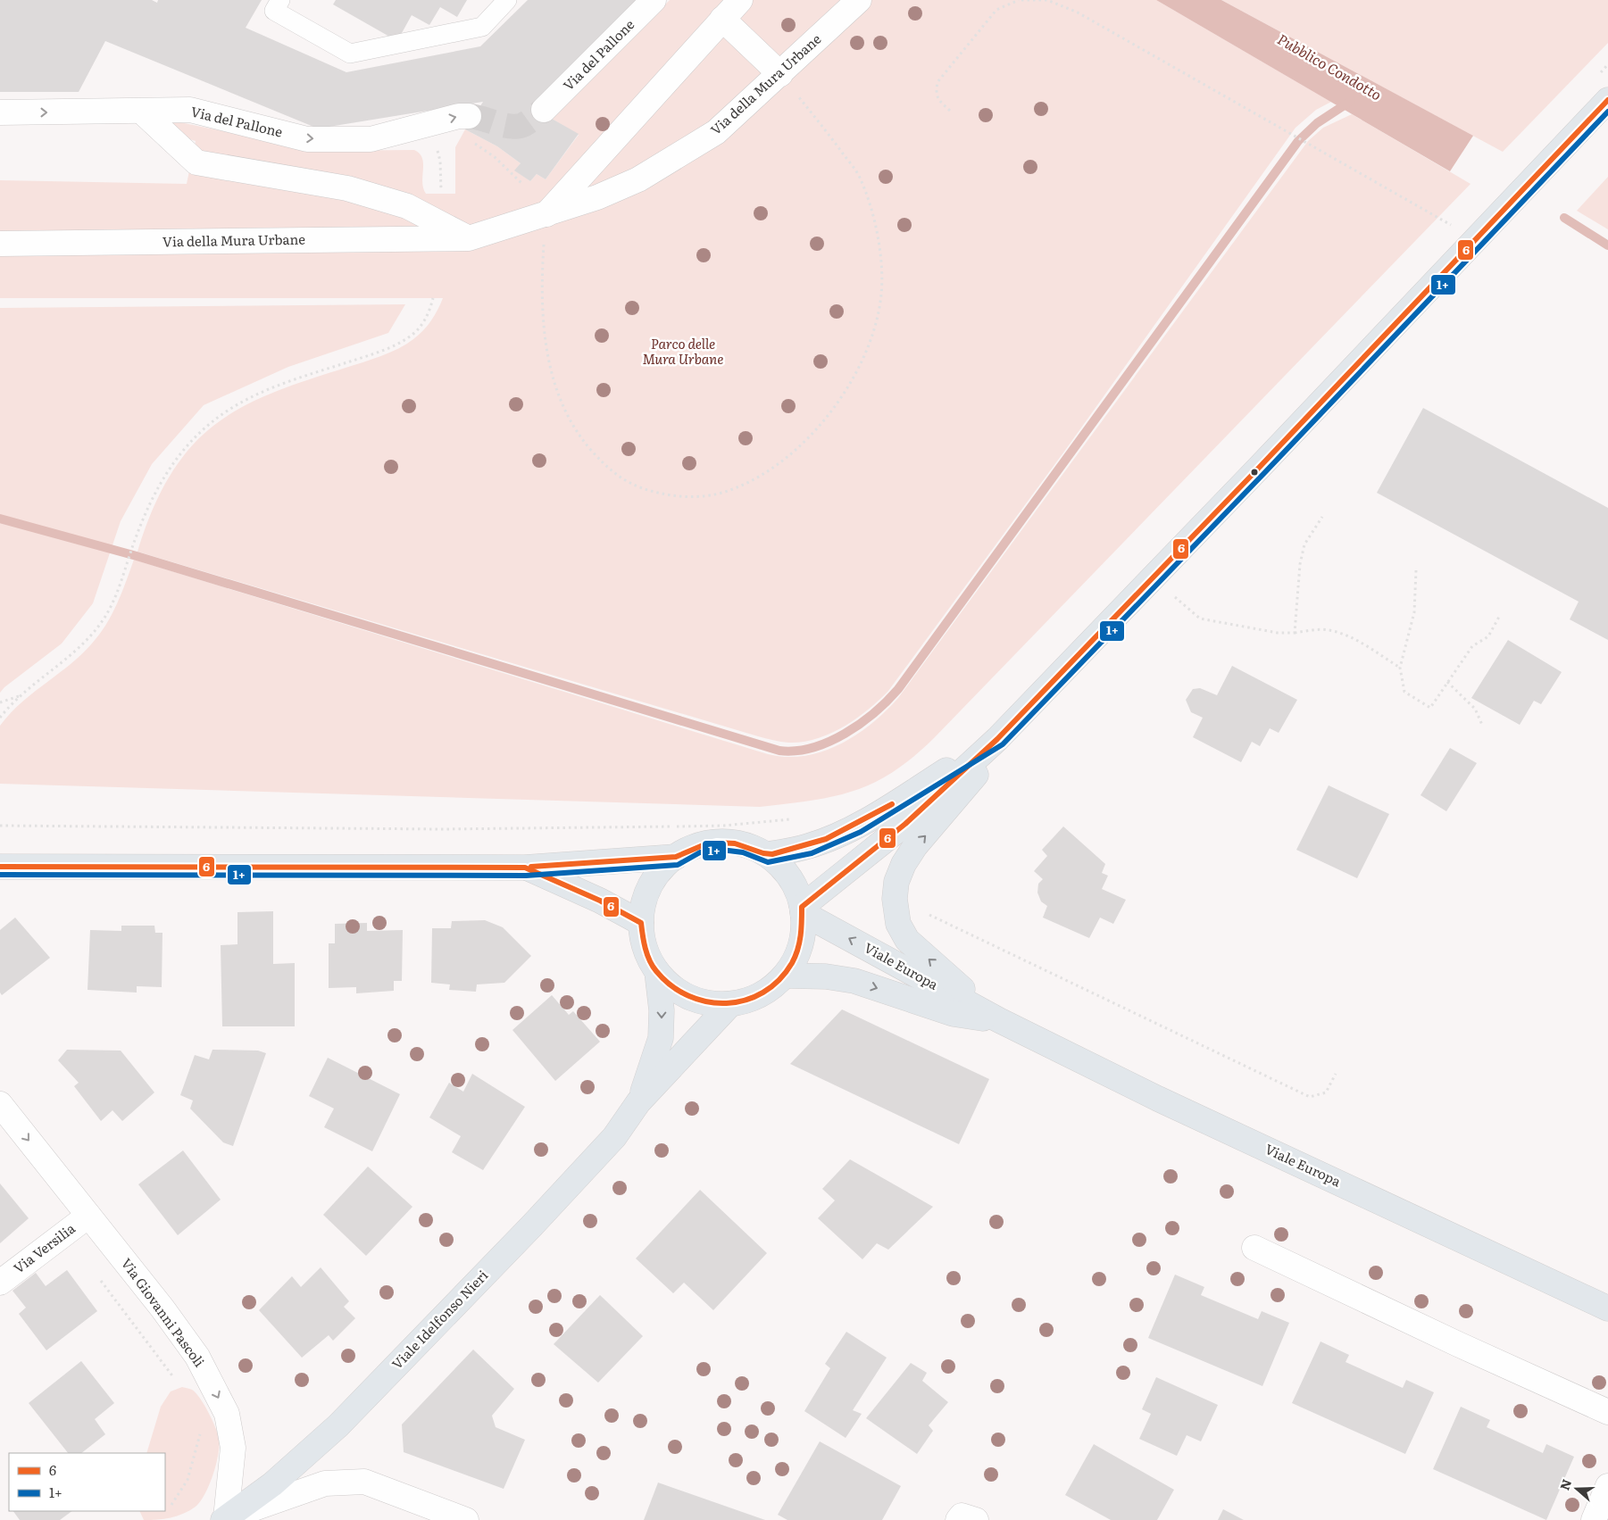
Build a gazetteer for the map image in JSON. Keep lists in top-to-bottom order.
{
  "streets": {
    "main road": ["Viale Europa", "Viale Idelfonso Nieri"],
    "street": [
      "Via del Pallone",
      "Via della Mura Urbane",
      "Via Versilia",
      "Via Giovanni Pascoli"
    ]
  },
  "crossings": [
    ["Via Versilia", "Via Giovanni Pascoli"],
    ["Via Giovanni Pascoli", "Viale Idelfonso Nieri"]
  ],
  "one_way": ["Via Giovanni Pascoli"],
  "water": ["Pubblico Condotto"],
  "parks": ["Parco delle Mura Urbane"],
  "lines": ["transit line 6", "transit line 1+"],
  "legend": ["6", "1+"],
  "north": "left"
}
